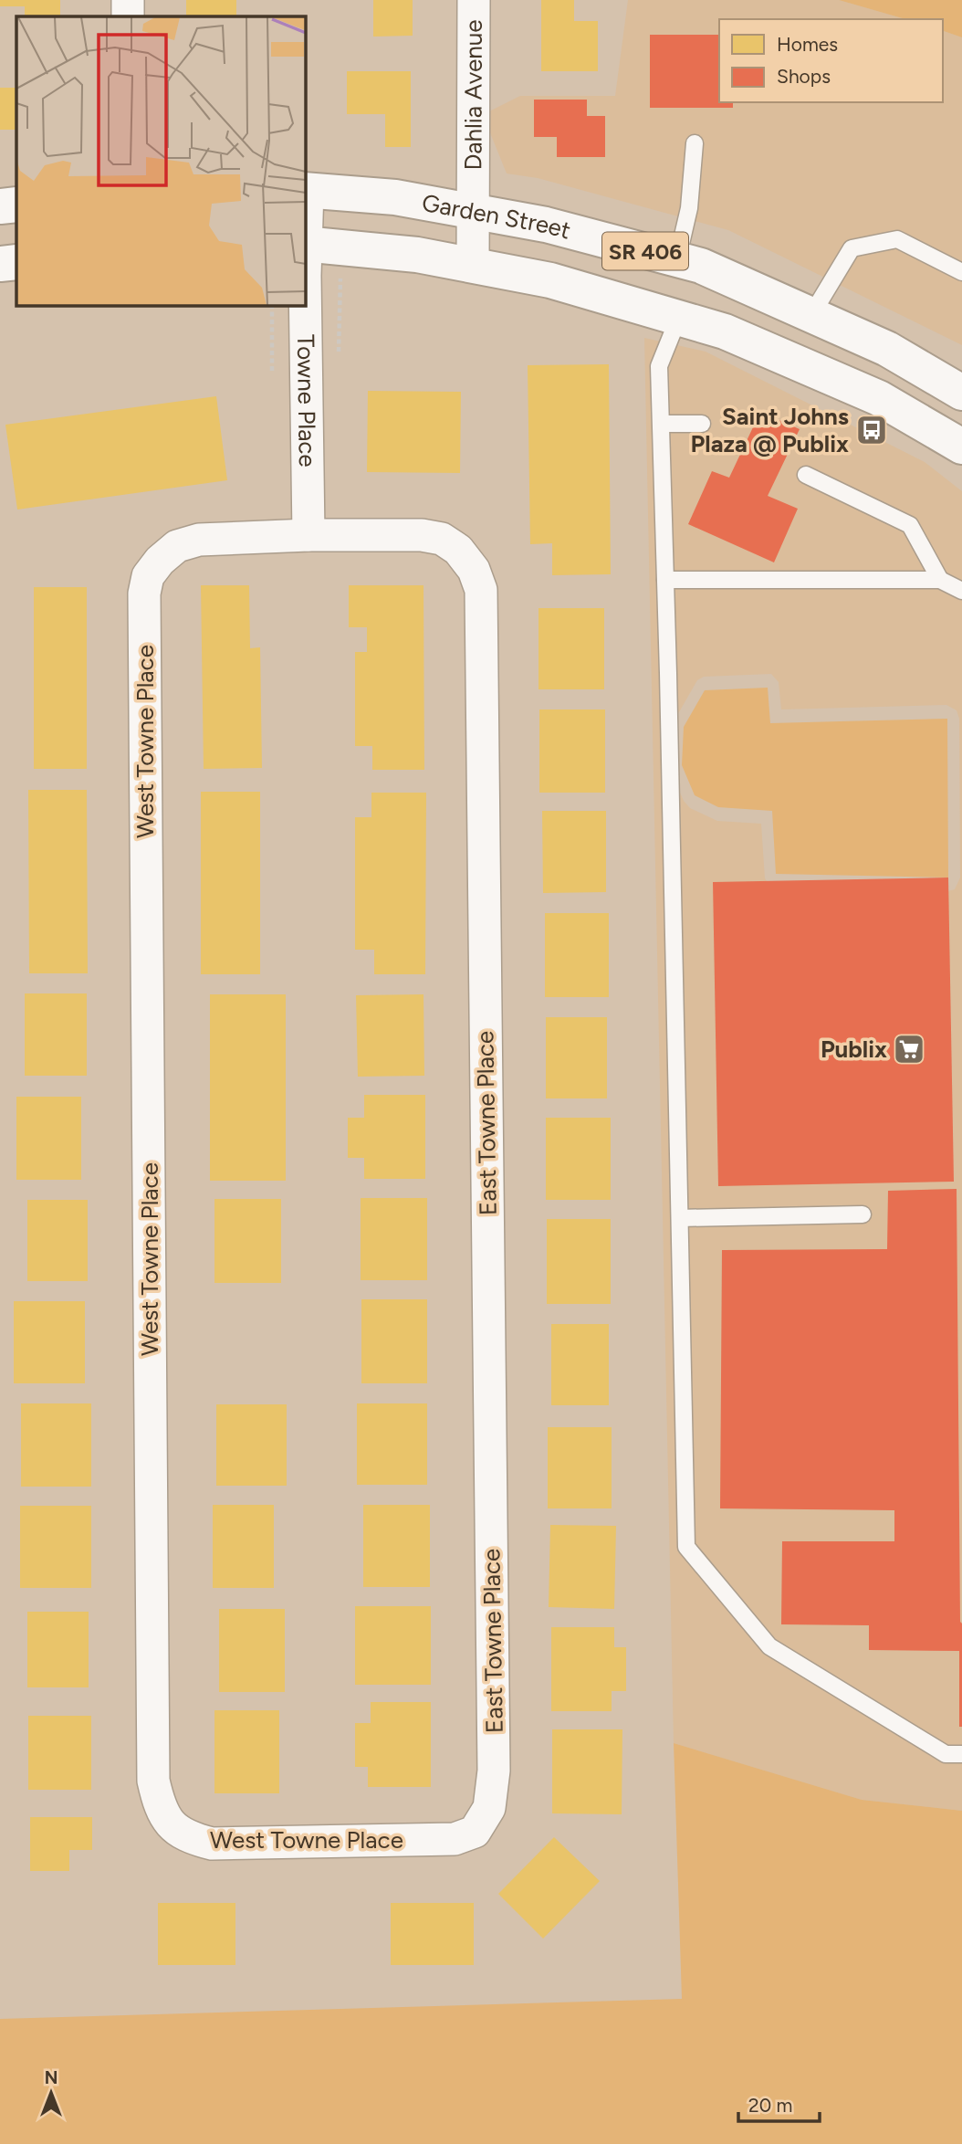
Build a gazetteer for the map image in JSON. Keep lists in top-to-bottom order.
{
  "streets": {
    "main road": ["Garden Street", "SR 406"],
    "street": [
      "Dahlia Avenue",
      "Towne Place",
      "West Towne Place",
      "East Towne Place"
    ]
  },
  "crossings": [
    ["Dahlia Avenue", "Garden Street"],
    ["Dahlia Avenue", "SR 406"],
    ["Garden Street", "Towne Place"],
    ["Towne Place", "West Towne Place"],
    ["Towne Place", "East Towne Place"],
    ["West Towne Place", "East Towne Place"]
  ],
  "places": {
    "bus stop": ["Saint Johns Plaza @ Publix"],
    "supermarket": ["Publix"]
  },
  "legend": ["Homes", "Shops"],
  "scale_bar": "20 m",
  "north": "top"
}
